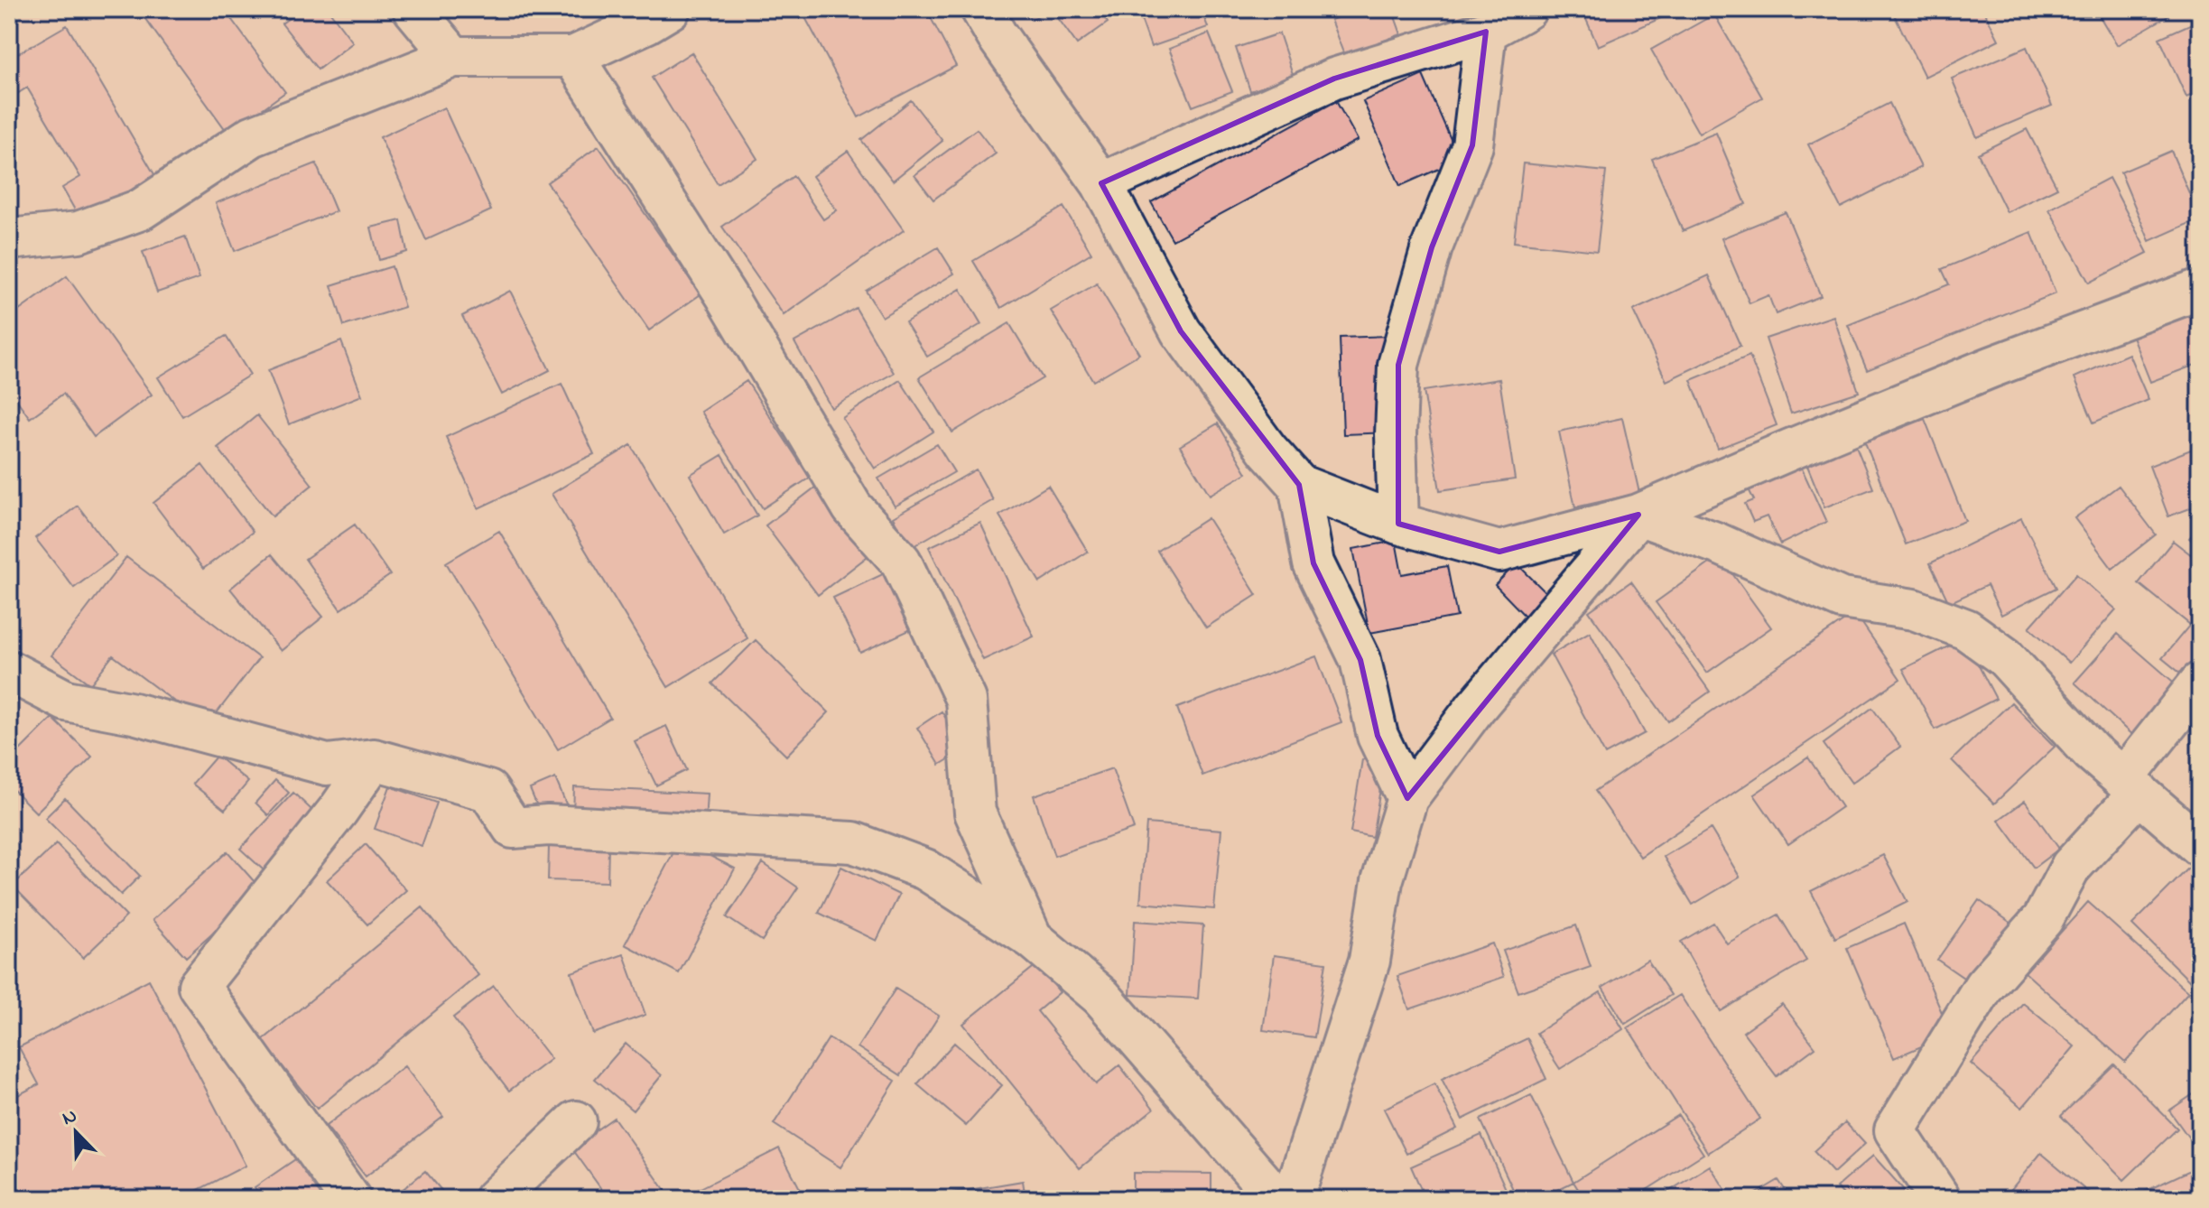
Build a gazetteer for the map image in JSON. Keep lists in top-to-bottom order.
{
  "north": "top left"
}
